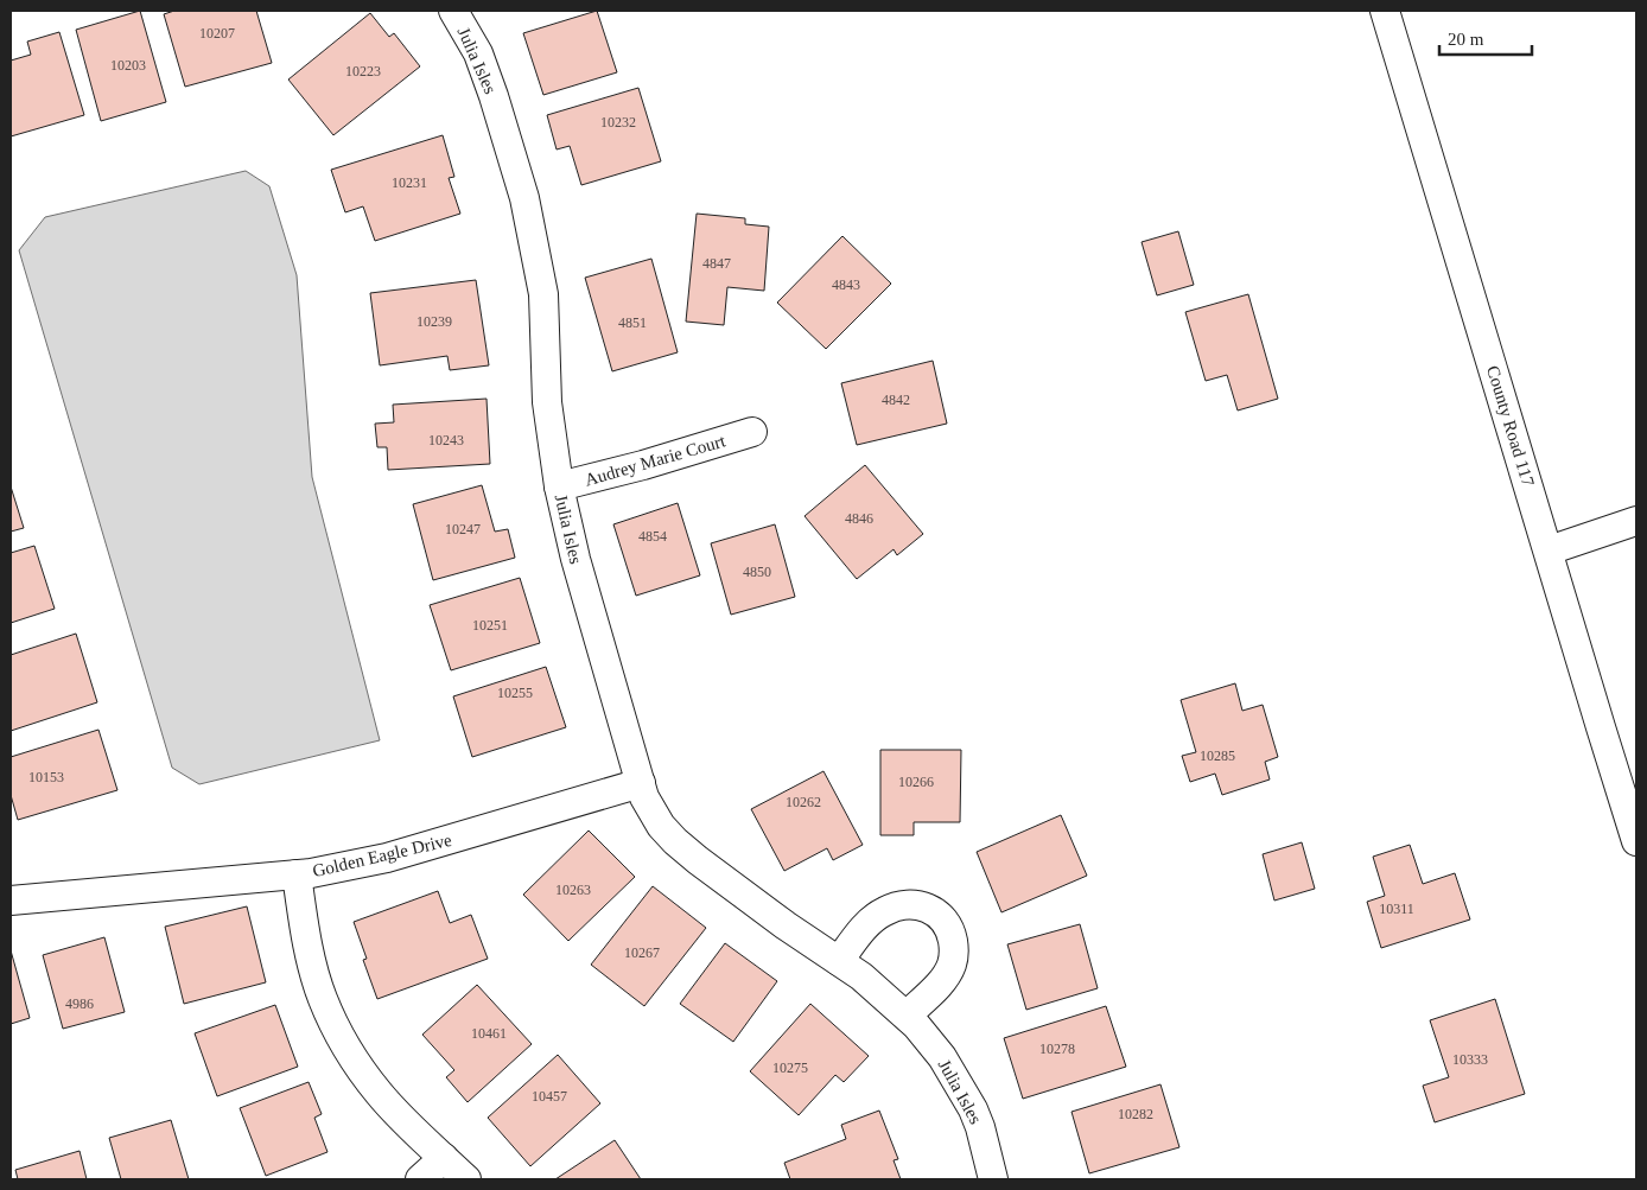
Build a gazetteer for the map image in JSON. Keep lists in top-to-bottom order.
{
  "streets": {
    "street": [
      "Julia Isles",
      "County Road 117",
      "Audrey Marie Court",
      "Golden Eagle Drive"
    ]
  },
  "crossings": [
    ["Julia Isles", "Audrey Marie Court"],
    ["Julia Isles", "Golden Eagle Drive"]
  ],
  "house_numbers": [
    "10207",
    "10203",
    "10223",
    "10232",
    "10231",
    "4847",
    "4843",
    "10239",
    "4851",
    "4842",
    "10243",
    "4846",
    "10247",
    "4854",
    "4850",
    "10251",
    "10255",
    "10285",
    "10153",
    "10266",
    "10262",
    "10263",
    "10311",
    "10267",
    "4986",
    "10461",
    "10278",
    "10333",
    "10275",
    "10457",
    "10282"
  ],
  "scale_bar": "20 m"
}
